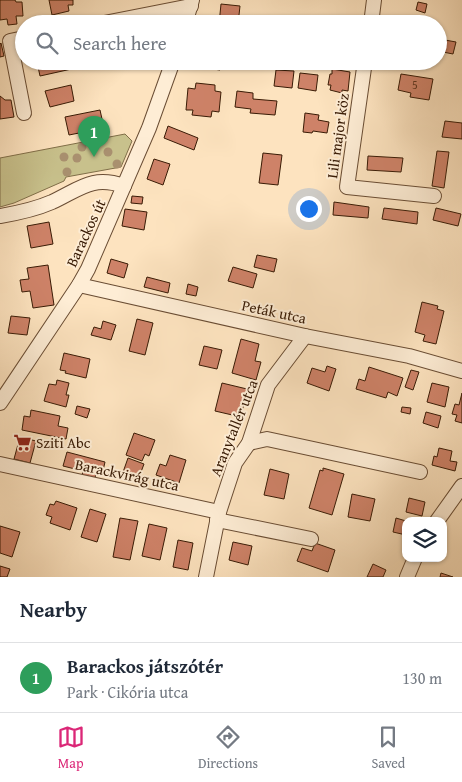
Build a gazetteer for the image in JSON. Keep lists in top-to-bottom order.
{
  "streets": {
    "street": [
      "Lili major köz",
      "Barackos út",
      "Peták utca",
      "Aranytallér utca",
      "Barackvirág utca"
    ]
  },
  "crossings": [
    ["Barackos út", "Peták utca"],
    ["Peták utca", "Aranytallér utca"],
    ["Aranytallér utca", "Barackvirág utca"]
  ],
  "places": {
    "supermarket": ["Sziti Abc"]
  },
  "house_numbers": ["5"],
  "page": {
    "search": "Search here",
    "pins": "1",
    "heading": "Nearby",
    "list": [
      {
        "mark": "1",
        "name": "Barackos játszótér",
        "note": "Park · Cikória utca",
        "value": "130 m"
      }
    ],
    "nav": ["Map", "Directions", "Saved"]
  }
}
